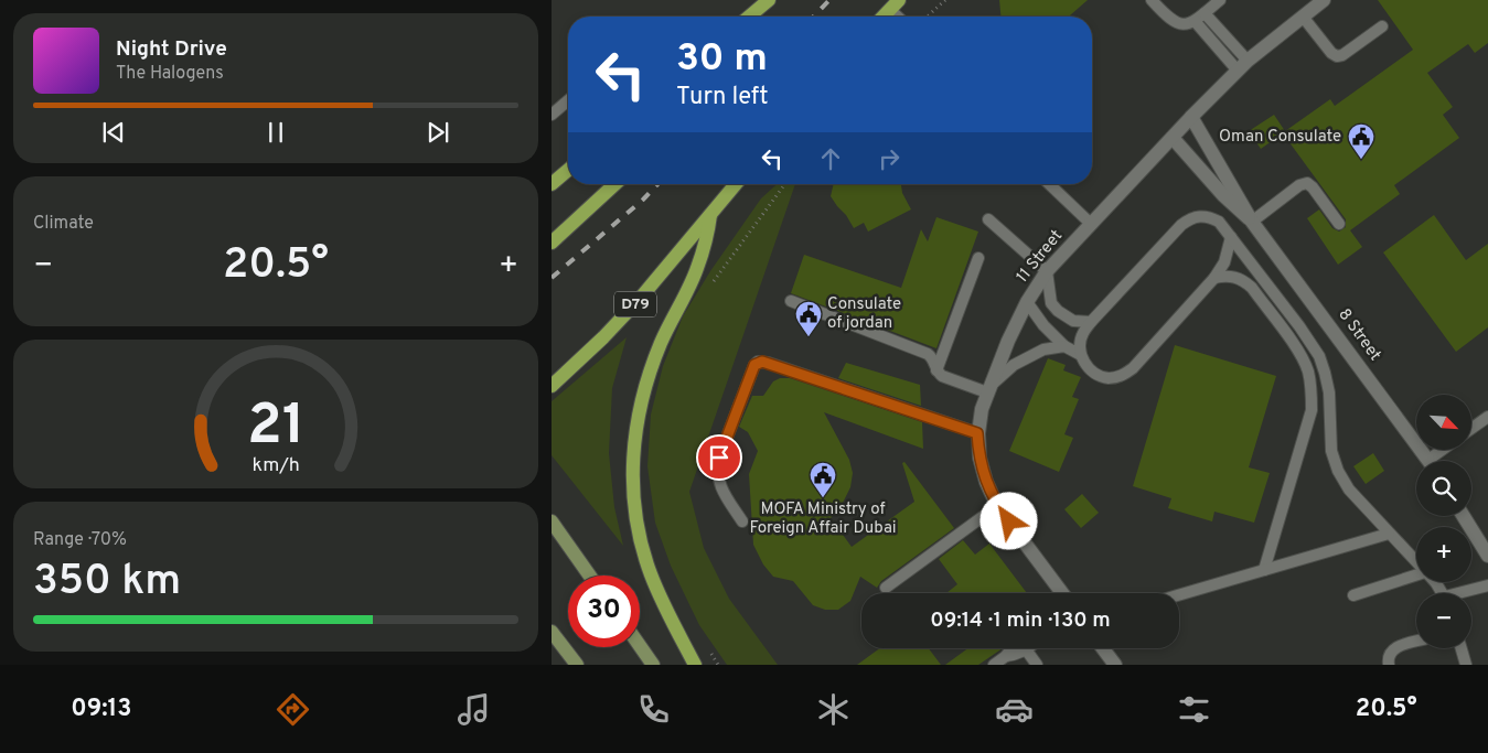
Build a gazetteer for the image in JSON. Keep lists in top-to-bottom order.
{
  "streets": {
    "main road": ["D79"],
    "street": ["11 Street", "8 Street"]
  },
  "crossings": [
    ["11 Street", "8 Street"]
  ],
  "places": {
    "public building": ["Oman Consulate", "Consulate of jordan", "MOFA Ministry of Foreign Affair Dubai"]
  },
  "north": "bottom right",
  "page": {
    "turn": ["30 m", "Turn left"],
    "song": ["Night Drive", "The Halogens"],
    "tile": [
      "Climate",
      ["Range · 70%", "350 km"]
    ],
    "heat": ["−", "20.5°", "+"],
    "map_buttons": ["+", "−"],
    "limit": "30",
    "trip": "09:14 · 1 min · 130 m",
    "tabs": ["09:13", "20.5°"],
    "gauge": ["21", "km/h"]
  }
}
